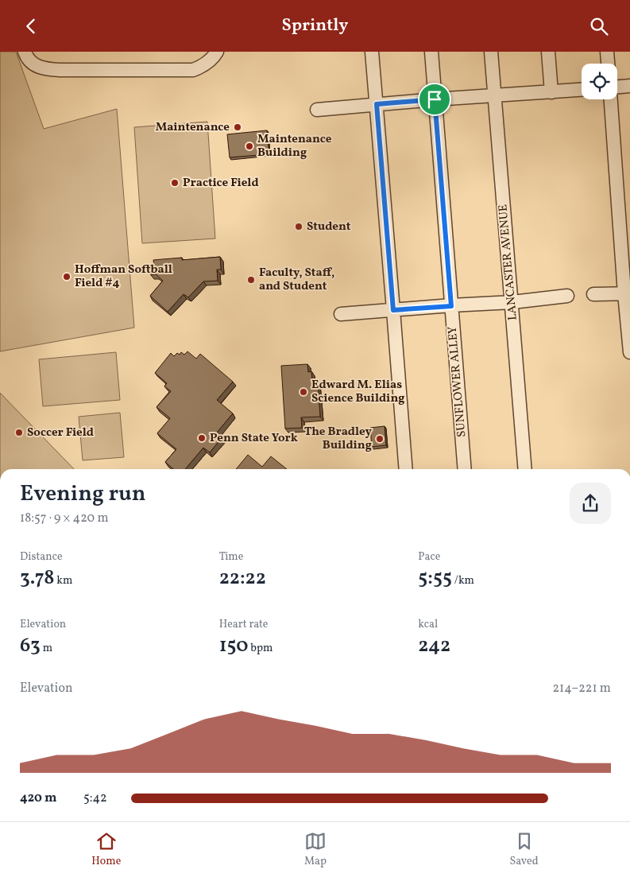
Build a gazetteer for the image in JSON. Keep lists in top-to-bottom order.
{
  "streets": {
    "street": ["LANCASTER AVENUE", "SUNFLOWER ALLEY"]
  },
  "places": [
    "Maintenance",
    "Maintenance Building",
    "Practice Field",
    "Student",
    "Hoffman Softball Field #4",
    "Faculty, Staff, and Student",
    "Edward M. Elias Science Building",
    "Soccer Field",
    "Penn State York",
    "The Bradley Building"
  ],
  "page": {
    "header": "Sprintly",
    "heading": ["Evening run", "18:57 · 9 × 420 m"],
    "stats": [
      ["Distance", "3.78 km"],
      ["Time", "22:22"],
      ["Pace", "5:55 /km"],
      ["Elevation", "63 m"],
      ["Heart rate", "150 bpm"],
      ["kcal", "242"]
    ],
    "chart": ["Elevation", "214–221 m"],
    "list": [
      {
        "name": "420 m",
        "note": "5:42"
      }
    ],
    "tabs": ["Home", "Map", "Saved"]
  }
}
